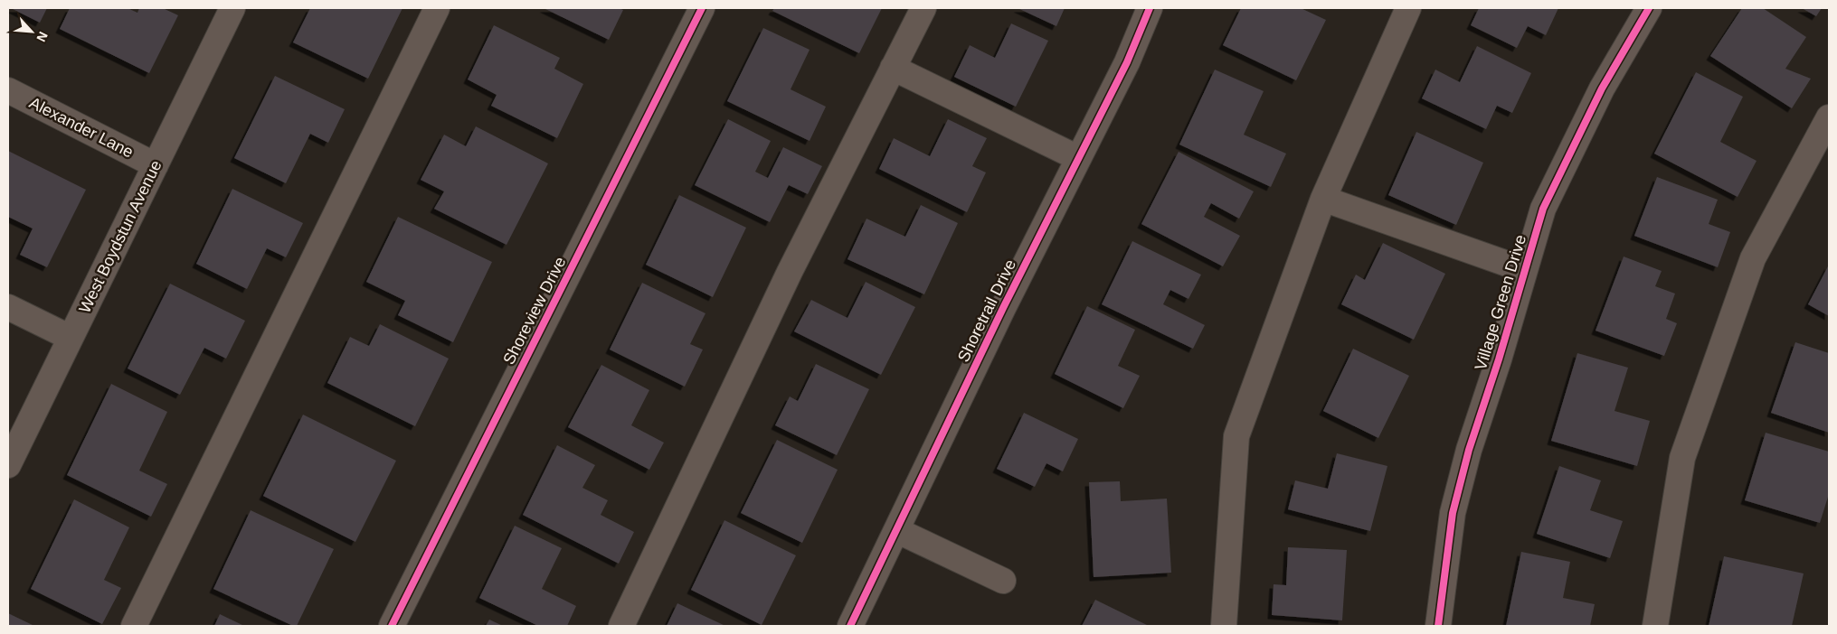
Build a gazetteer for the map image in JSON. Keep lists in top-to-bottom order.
{
  "streets": {
    "street": [
      "Alexander Lane",
      "West Boydstun Avenue",
      "Village Green Drive",
      "Shoreview Drive",
      "Shoretrail Drive"
    ]
  },
  "crossings": [
    ["Alexander Lane", "West Boydstun Avenue"]
  ],
  "north": "bottom right"
}
